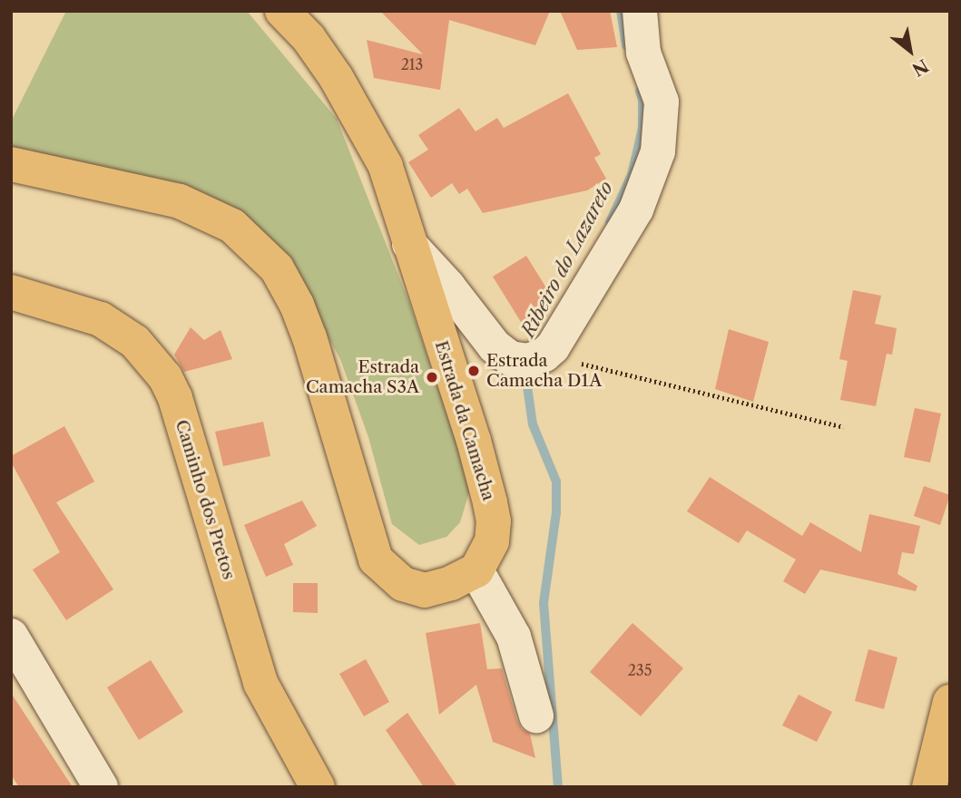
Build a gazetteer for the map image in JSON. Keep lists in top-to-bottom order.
{
  "streets": {
    "main road": ["Estrada da Camacha", "Caminho dos Pretos"]
  },
  "water": ["Ribeiro do Lazareto"],
  "places": ["Estrada Camacha D1A", "Estrada Camacha S3A"],
  "house_numbers": ["213", "235"],
  "north": "bottom right"
}
